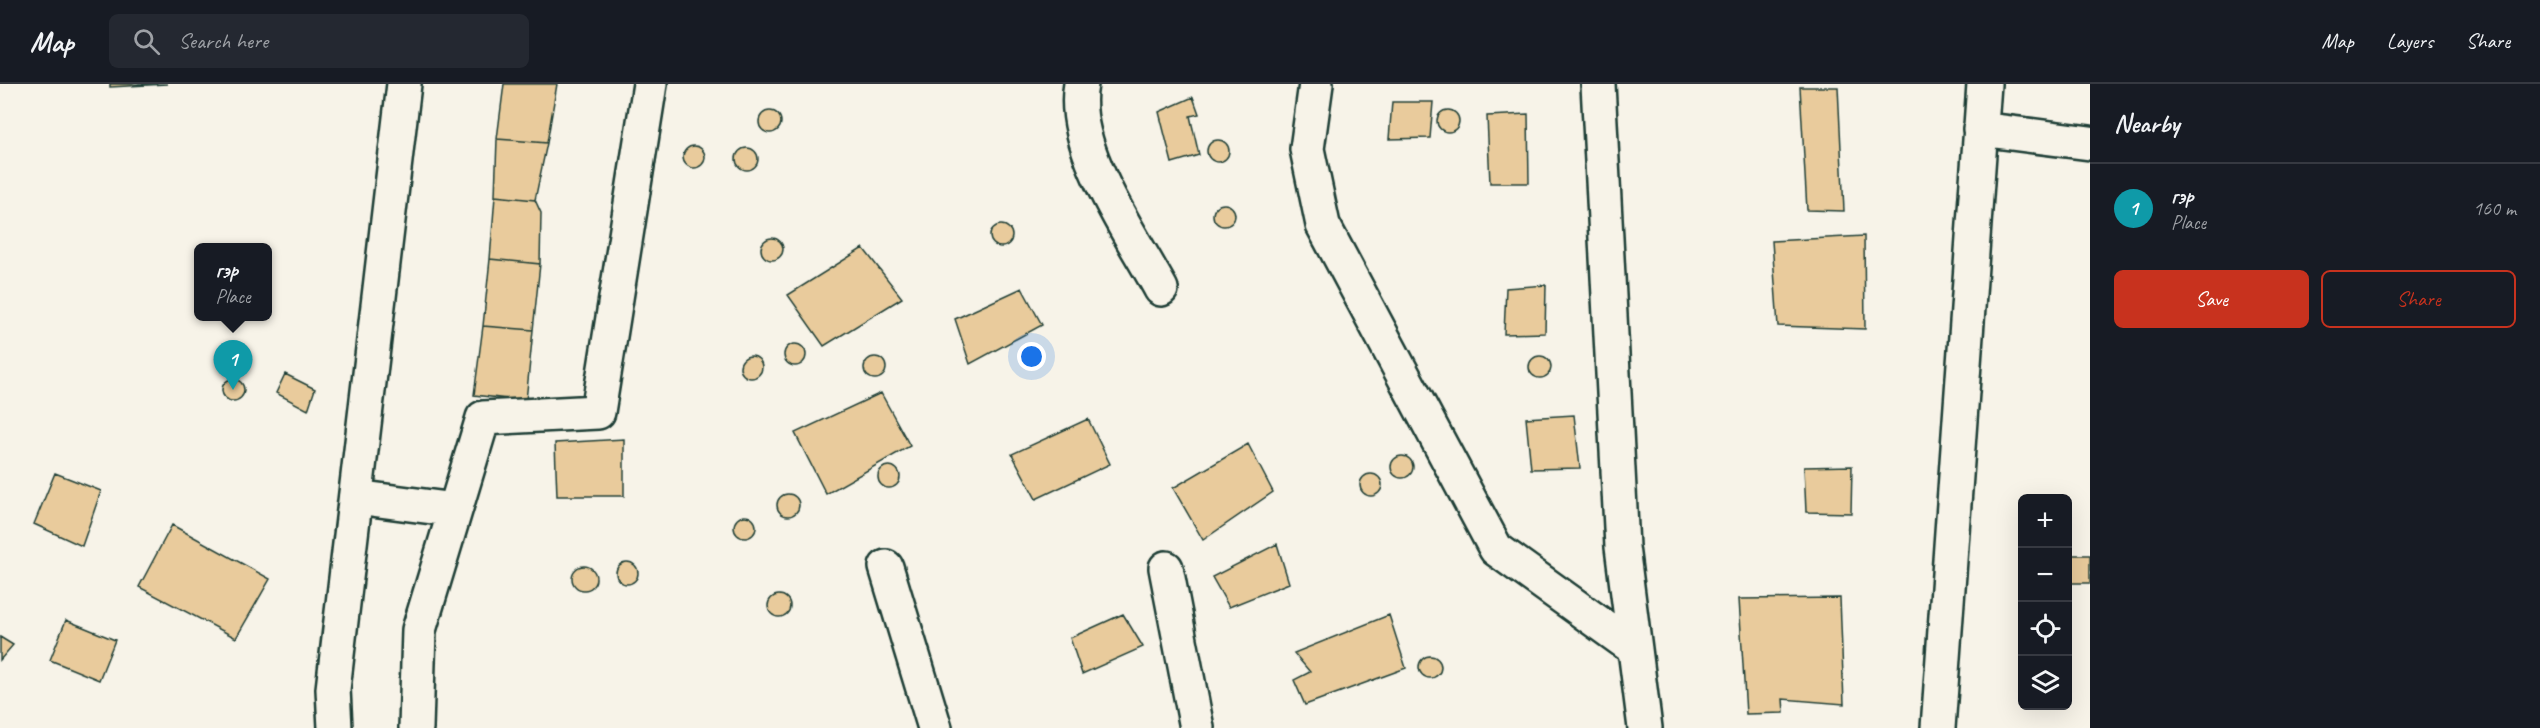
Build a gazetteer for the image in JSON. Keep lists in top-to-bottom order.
{
  "page": {
    "header": "Map",
    "search": "Search here",
    "nav": ["Map", "Layers", "Share"],
    "heading": "Nearby",
    "list": [
      {
        "mark": "1",
        "name": "гэр",
        "note": "Place",
        "value": "160 m"
      }
    ],
    "popup": ["гэр", "Place"],
    "buttons": ["Save", "Share"],
    "pins": "1",
    "map_buttons": ["+", "−"]
  }
}
